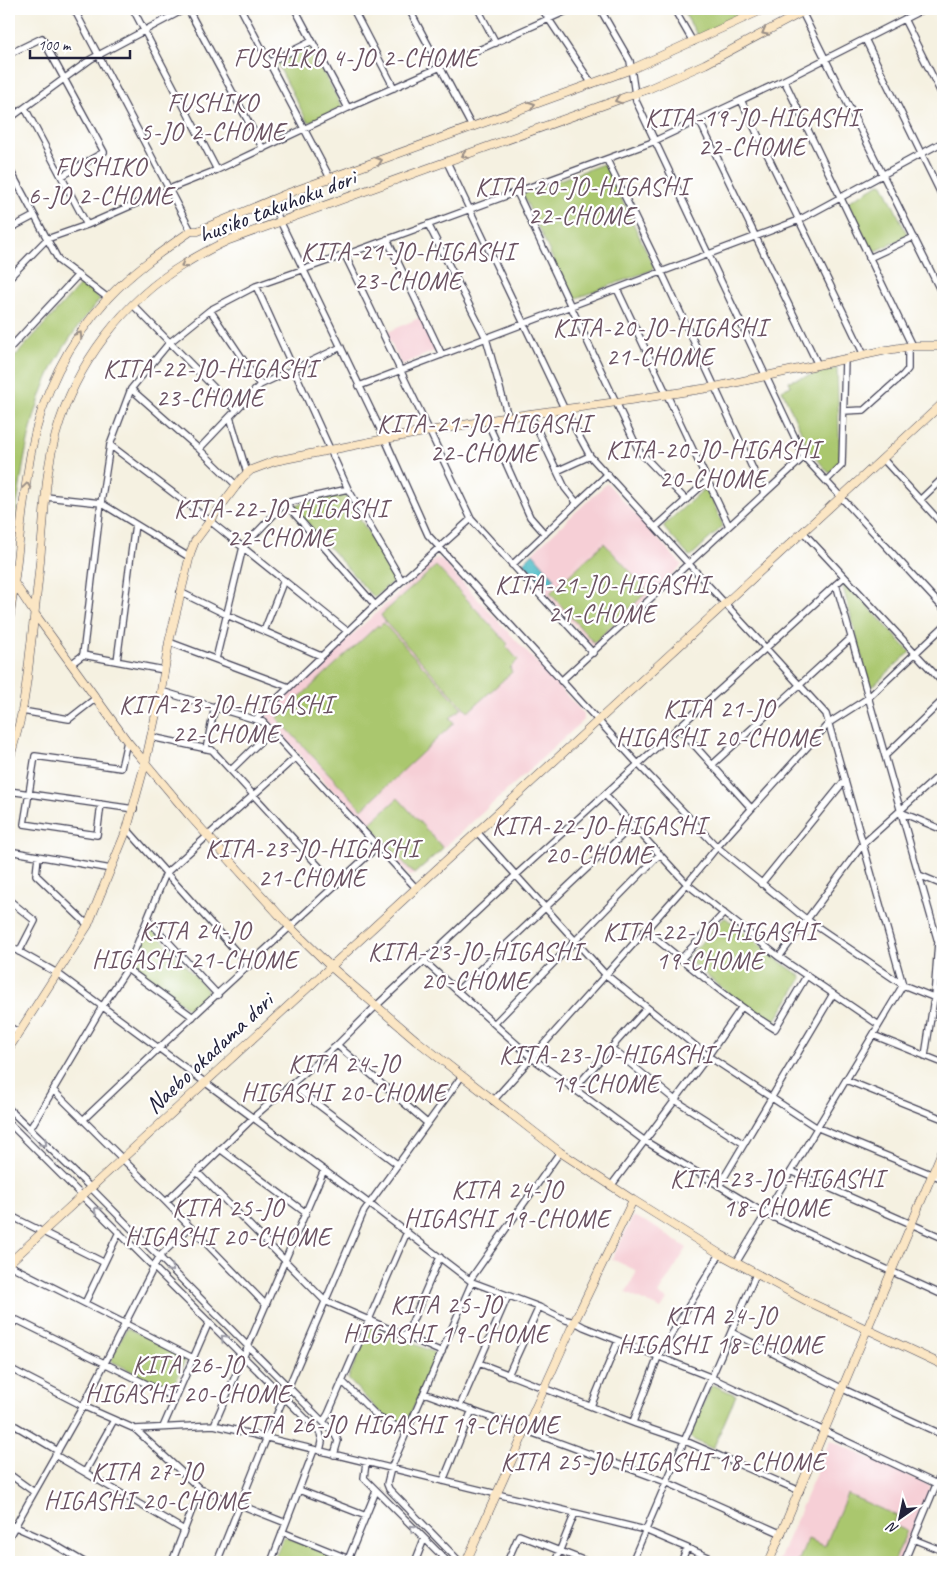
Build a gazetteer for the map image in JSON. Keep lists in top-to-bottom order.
{
  "streets": {
    "street": ["husiko takuhoku dori", "Naebo okadama dori"]
  },
  "districts": [
    "FUSHIKO 4-JO 2-CHOME",
    "FUSHIKO 5-JO 2-CHOME",
    "KITA-19-JO-HIGASHI 22-CHOME",
    "FUSHIKO 6-JO 2-CHOME",
    "KITA-20-JO-HIGASHI 22-CHOME",
    "KITA-21-JO-HIGASHI 23-CHOME",
    "KITA-20-JO-HIGASHI 21-CHOME",
    "KITA-22-JO-HIGASHI 23-CHOME",
    "KITA-21-JO-HIGASHI 22-CHOME",
    "KITA-20-JO-HIGASHI 20-CHOME",
    "KITA-22-JO-HIGASHI 22-CHOME",
    "KITA-21-JO-HIGASHI 21-CHOME",
    "KITA-23-JO-HIGASHI 22-CHOME",
    "KITA 21-JO HIGASHI 20-CHOME",
    "KITA-22-JO-HIGASHI 20-CHOME",
    "KITA-23-JO-HIGASHI 21-CHOME",
    "KITA 24-JO HIGASHI 21-CHOME",
    "KITA-22-JO-HIGASHI 19-CHOME",
    "KITA-23-JO-HIGASHI 20-CHOME",
    "KITA-23-JO-HIGASHI 19-CHOME",
    "KITA 24-JO HIGASHI 20-CHOME",
    "KITA-23-JO-HIGASHI 18-CHOME",
    "KITA 24-JO HIGASHI 19-CHOME",
    "KITA 25-JO HIGASHI 20-CHOME",
    "KITA 25-JO HIGASHI 19-CHOME",
    "KITA 24-JO HIGASHI 18-CHOME",
    "KITA 26-JO HIGASHI 20-CHOME",
    "KITA 26-JO HIGASHI 19-CHOME",
    "KITA 25-JO HIGASHI 18-CHOME",
    "KITA 27-JO HIGASHI 20-CHOME"
  ],
  "scale_bar": "100 m",
  "north": "bottom left"
}
